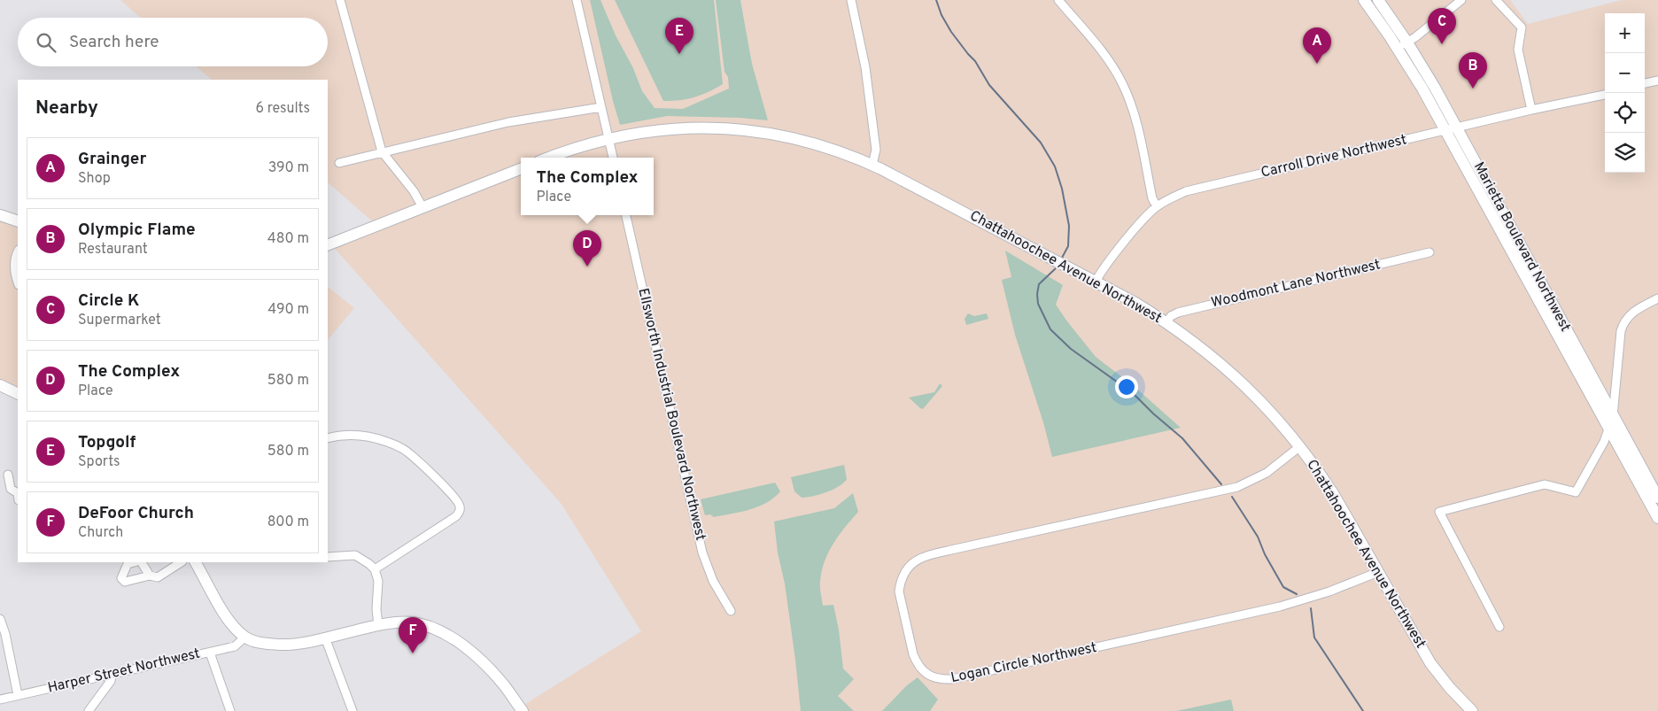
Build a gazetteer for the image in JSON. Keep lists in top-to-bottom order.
{
  "streets": {
    "street": [
      "Carroll Drive Northwest",
      "Marietta Boulevard Northwest",
      "Chattahoochee Avenue Northwest",
      "Woodmont Lane Northwest",
      "Ellsworth Industrial Boulevard Northwest",
      "Logan Circle Northwest",
      "Harper Street Northwest"
    ]
  },
  "crossings": [
    ["Carroll Drive Northwest", "Marietta Boulevard Northwest"],
    ["Carroll Drive Northwest", "Chattahoochee Avenue Northwest"],
    ["Chattahoochee Avenue Northwest", "Woodmont Lane Northwest"],
    ["Chattahoochee Avenue Northwest", "Logan Circle Northwest"]
  ],
  "page": {
    "pins": [
      "C",
      "E",
      "A",
      "B",
      "D",
      "F"
    ],
    "map_buttons": ["+", "−"],
    "search": "Search here",
    "heading": ["Nearby", "6 results"],
    "list": [
      {
        "mark": "A",
        "name": "Grainger",
        "note": "Shop",
        "value": "390 m"
      },
      {
        "mark": "B",
        "name": "Olympic Flame",
        "note": "Restaurant",
        "value": "480 m"
      },
      {
        "mark": "C",
        "name": "Circle K",
        "note": "Supermarket",
        "value": "490 m"
      },
      {
        "mark": "D",
        "name": "The Complex",
        "note": "Place",
        "value": "580 m"
      },
      {
        "mark": "E",
        "name": "Topgolf",
        "note": "Sports",
        "value": "580 m"
      },
      {
        "mark": "F",
        "name": "DeFoor Church",
        "note": "Church",
        "value": "800 m"
      }
    ],
    "popup": ["The Complex", "Place"]
  }
}
